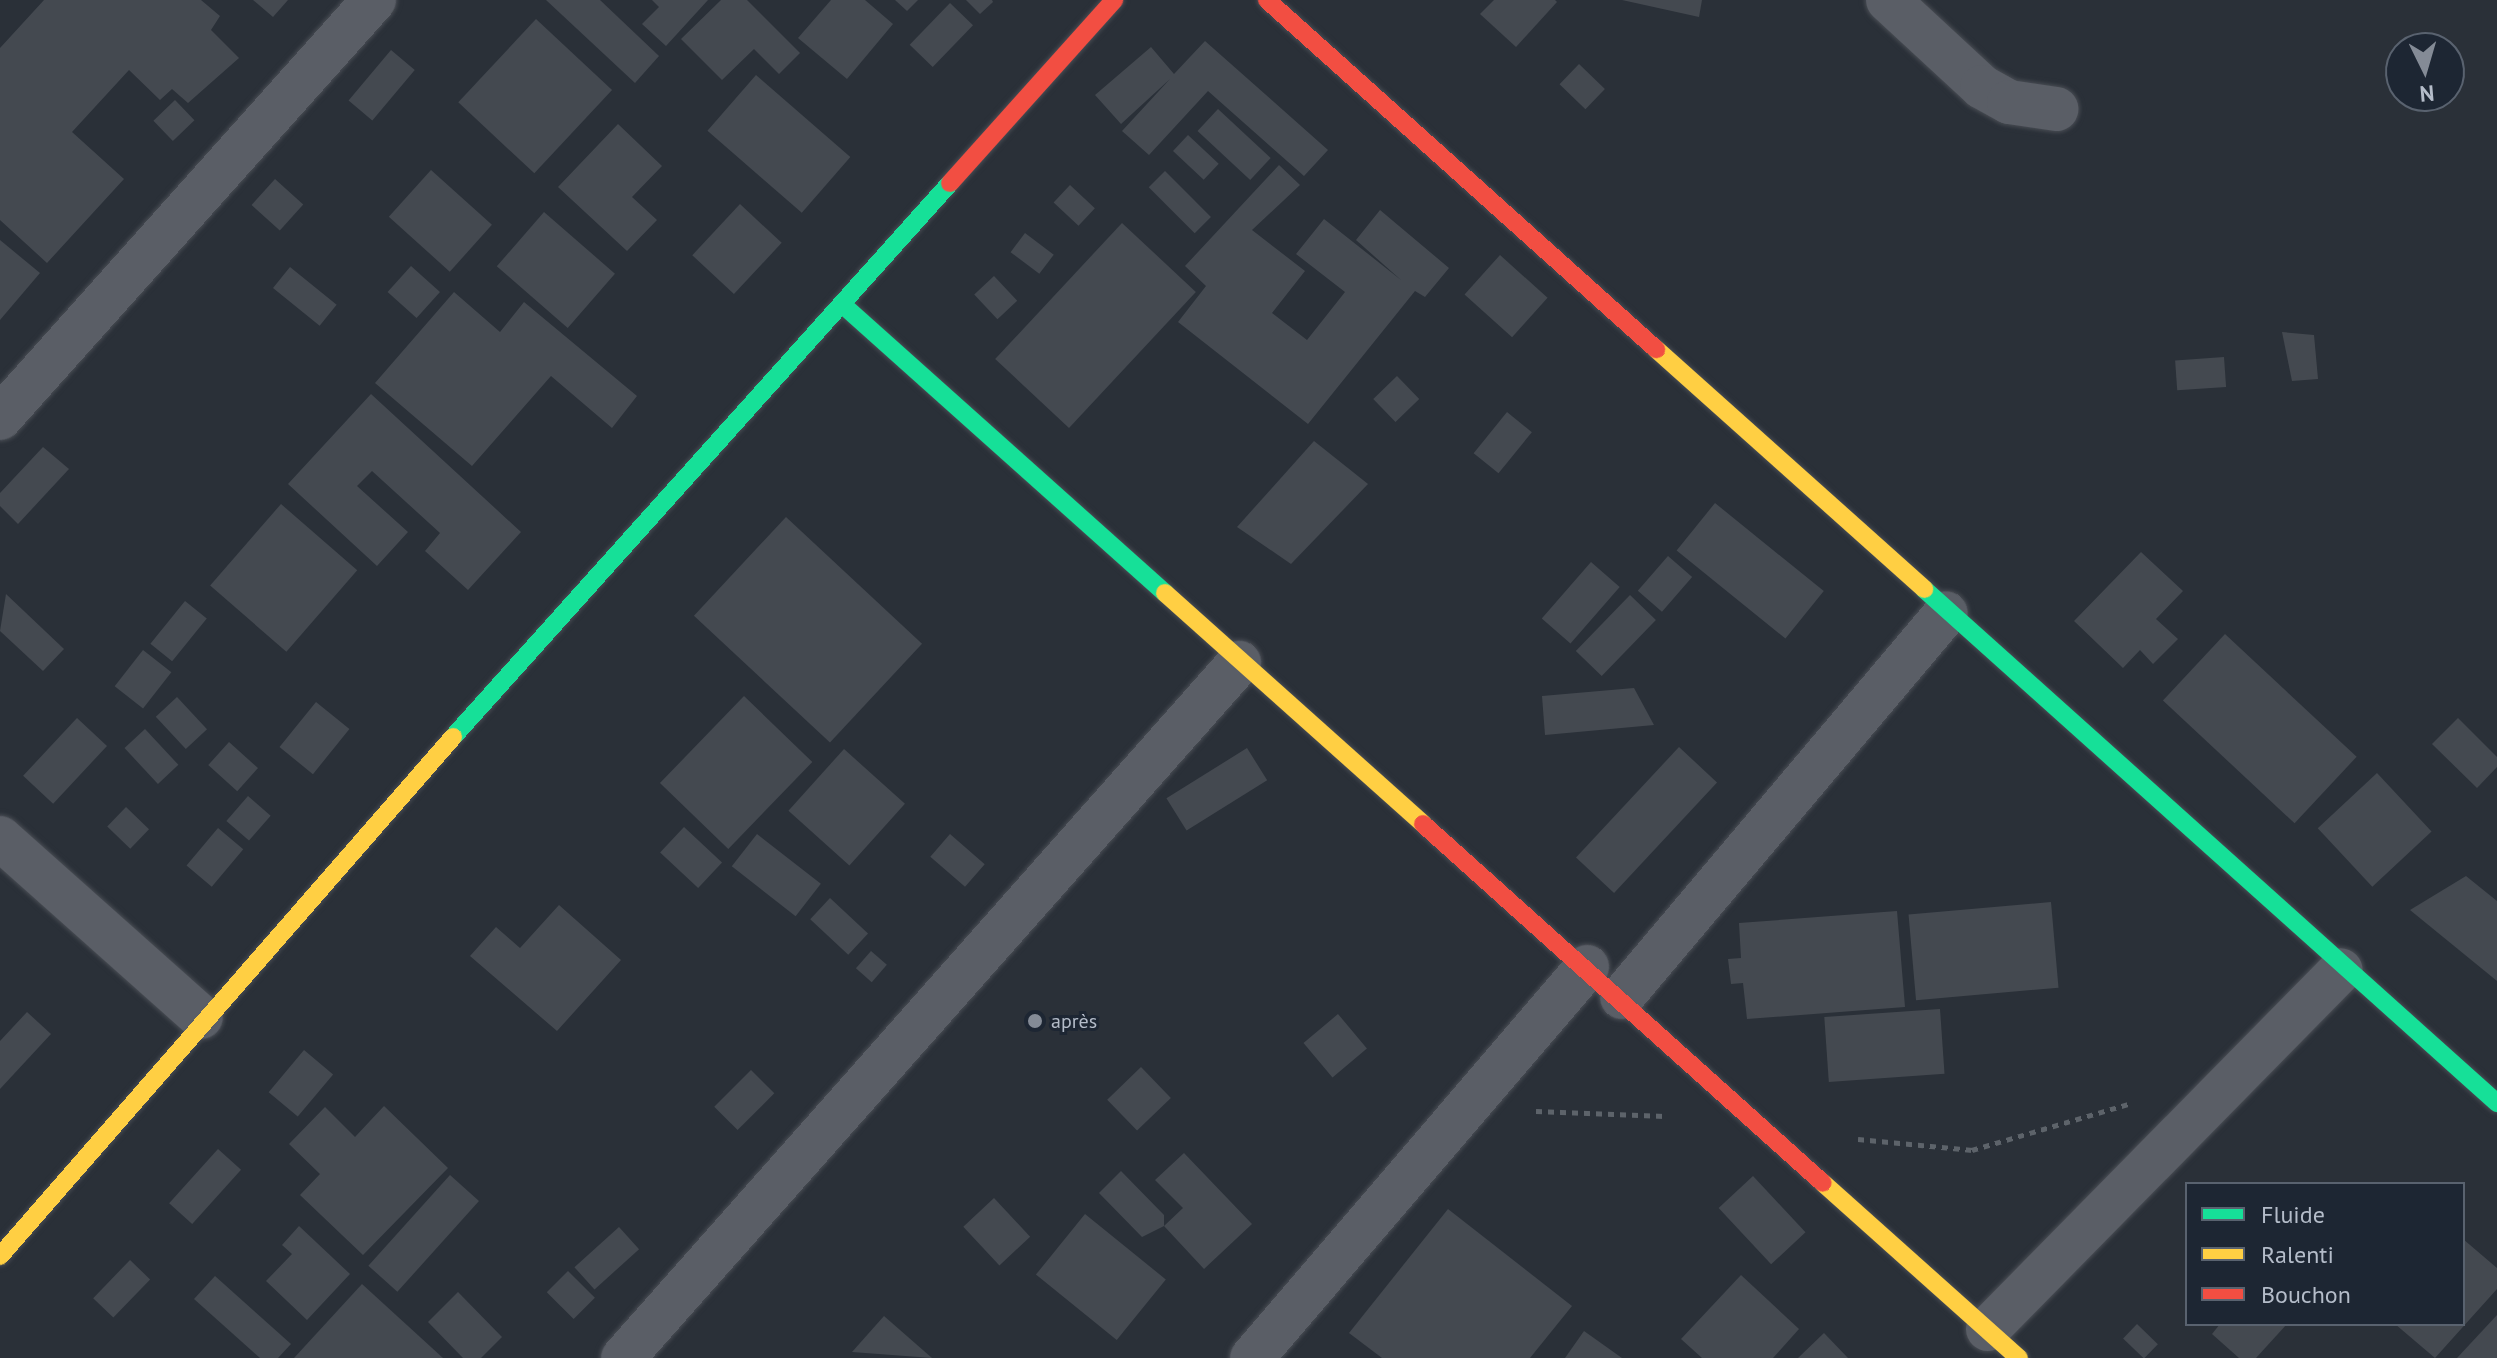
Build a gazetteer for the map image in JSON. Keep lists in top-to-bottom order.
{
  "places": ["après"],
  "legend": ["Fluide", "Ralenti", "Bouchon"],
  "north": "bottom"
}
